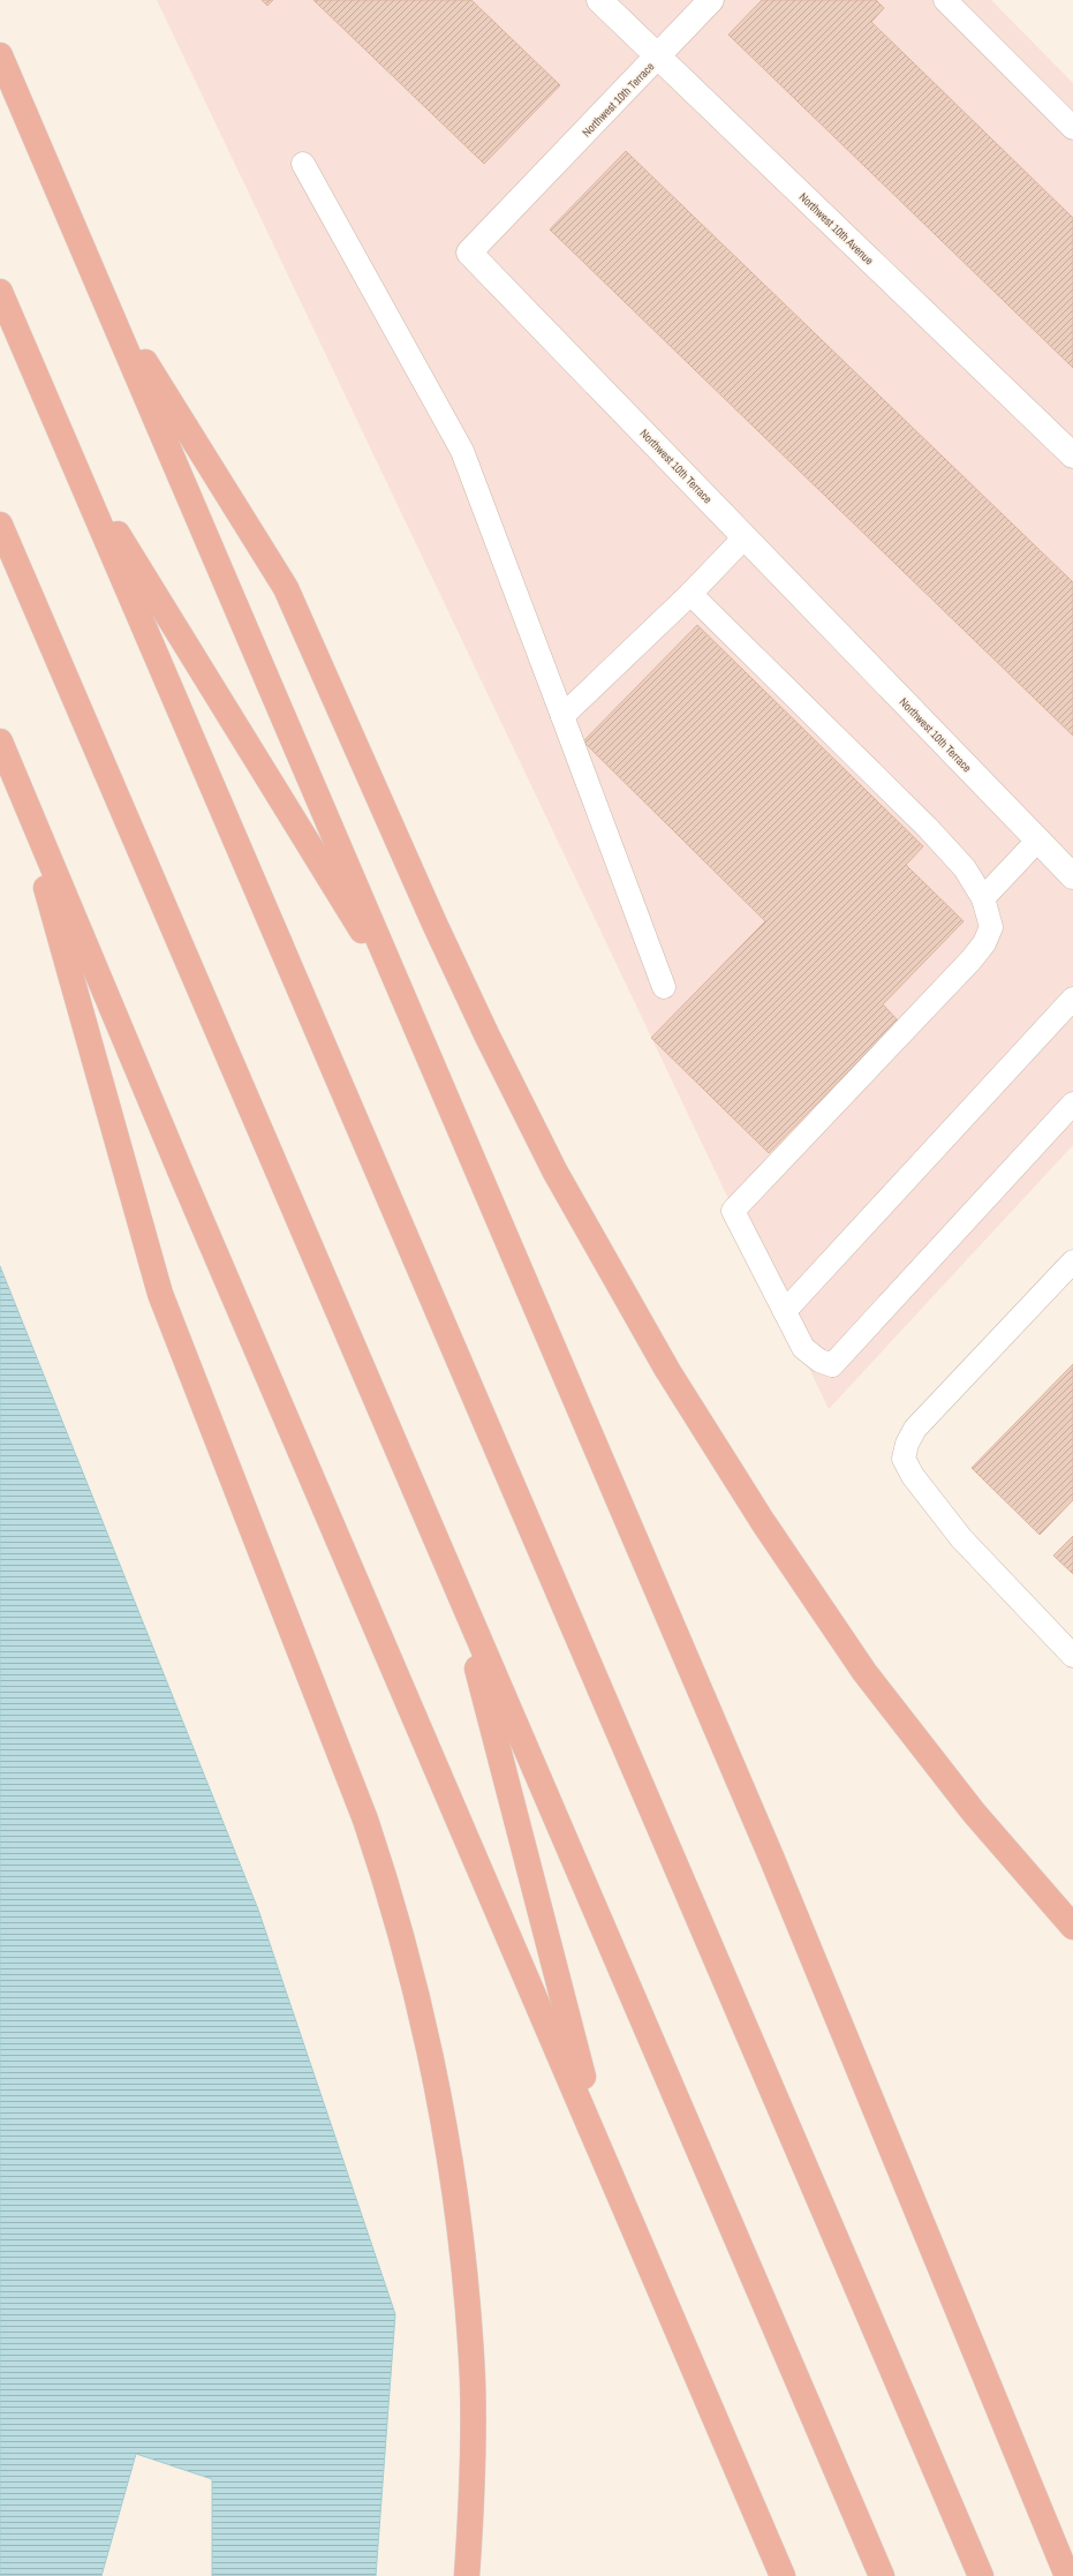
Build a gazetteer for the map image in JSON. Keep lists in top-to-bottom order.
{
  "streets": {
    "street": ["Northwest 10th Terrace", "Northwest 10th Avenue"]
  },
  "crossings": [
    ["Northwest 10th Terrace", "Northwest 10th Avenue"]
  ]
}
